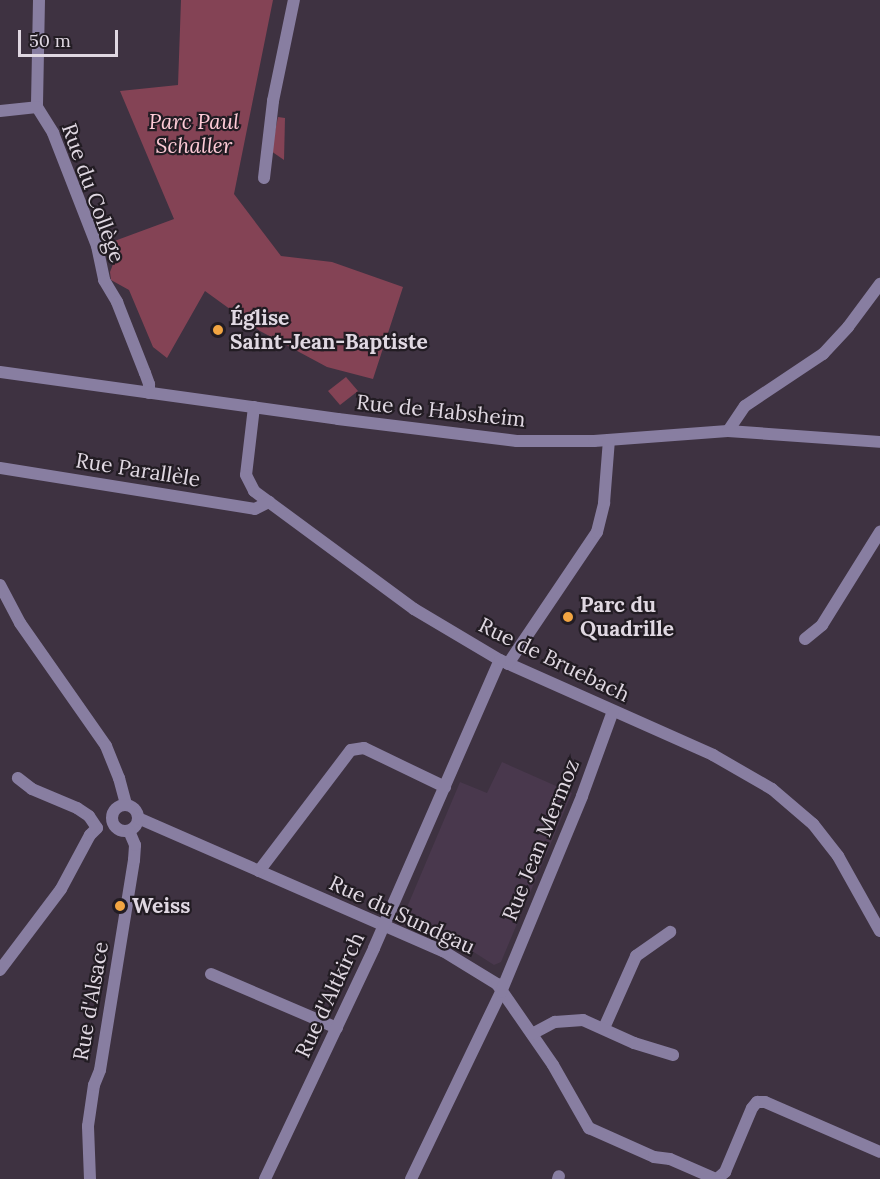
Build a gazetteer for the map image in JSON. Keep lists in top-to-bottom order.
{
  "streets": {
    "street": [
      "Rue du Collège",
      "Rue de Habsheim",
      "Rue Parallèle",
      "Rue de Bruebach",
      "Rue Jean Mermoz",
      "Rue du Sundgau",
      "Rue d'Altkirch",
      "Rue d'Alsace"
    ]
  },
  "crossings": [
    ["Rue du Collège", "Rue de Habsheim"],
    ["Rue de Habsheim", "Rue de Bruebach"],
    ["Rue de Habsheim", "Rue d'Altkirch"],
    ["Rue Parallèle", "Rue de Bruebach"],
    ["Rue de Bruebach", "Rue Jean Mermoz"],
    ["Rue de Bruebach", "Rue d'Altkirch"],
    ["Rue Jean Mermoz", "Rue du Sundgau"],
    ["Rue du Sundgau", "Rue d'Altkirch"],
    ["Rue du Sundgau", "Rue d'Alsace"]
  ],
  "parks": ["Parc Paul Schaller"],
  "places": ["Église Saint-Jean-Baptiste", "Parc du Quadrille", "Weiss"],
  "scale_bar": "50 m"
}
